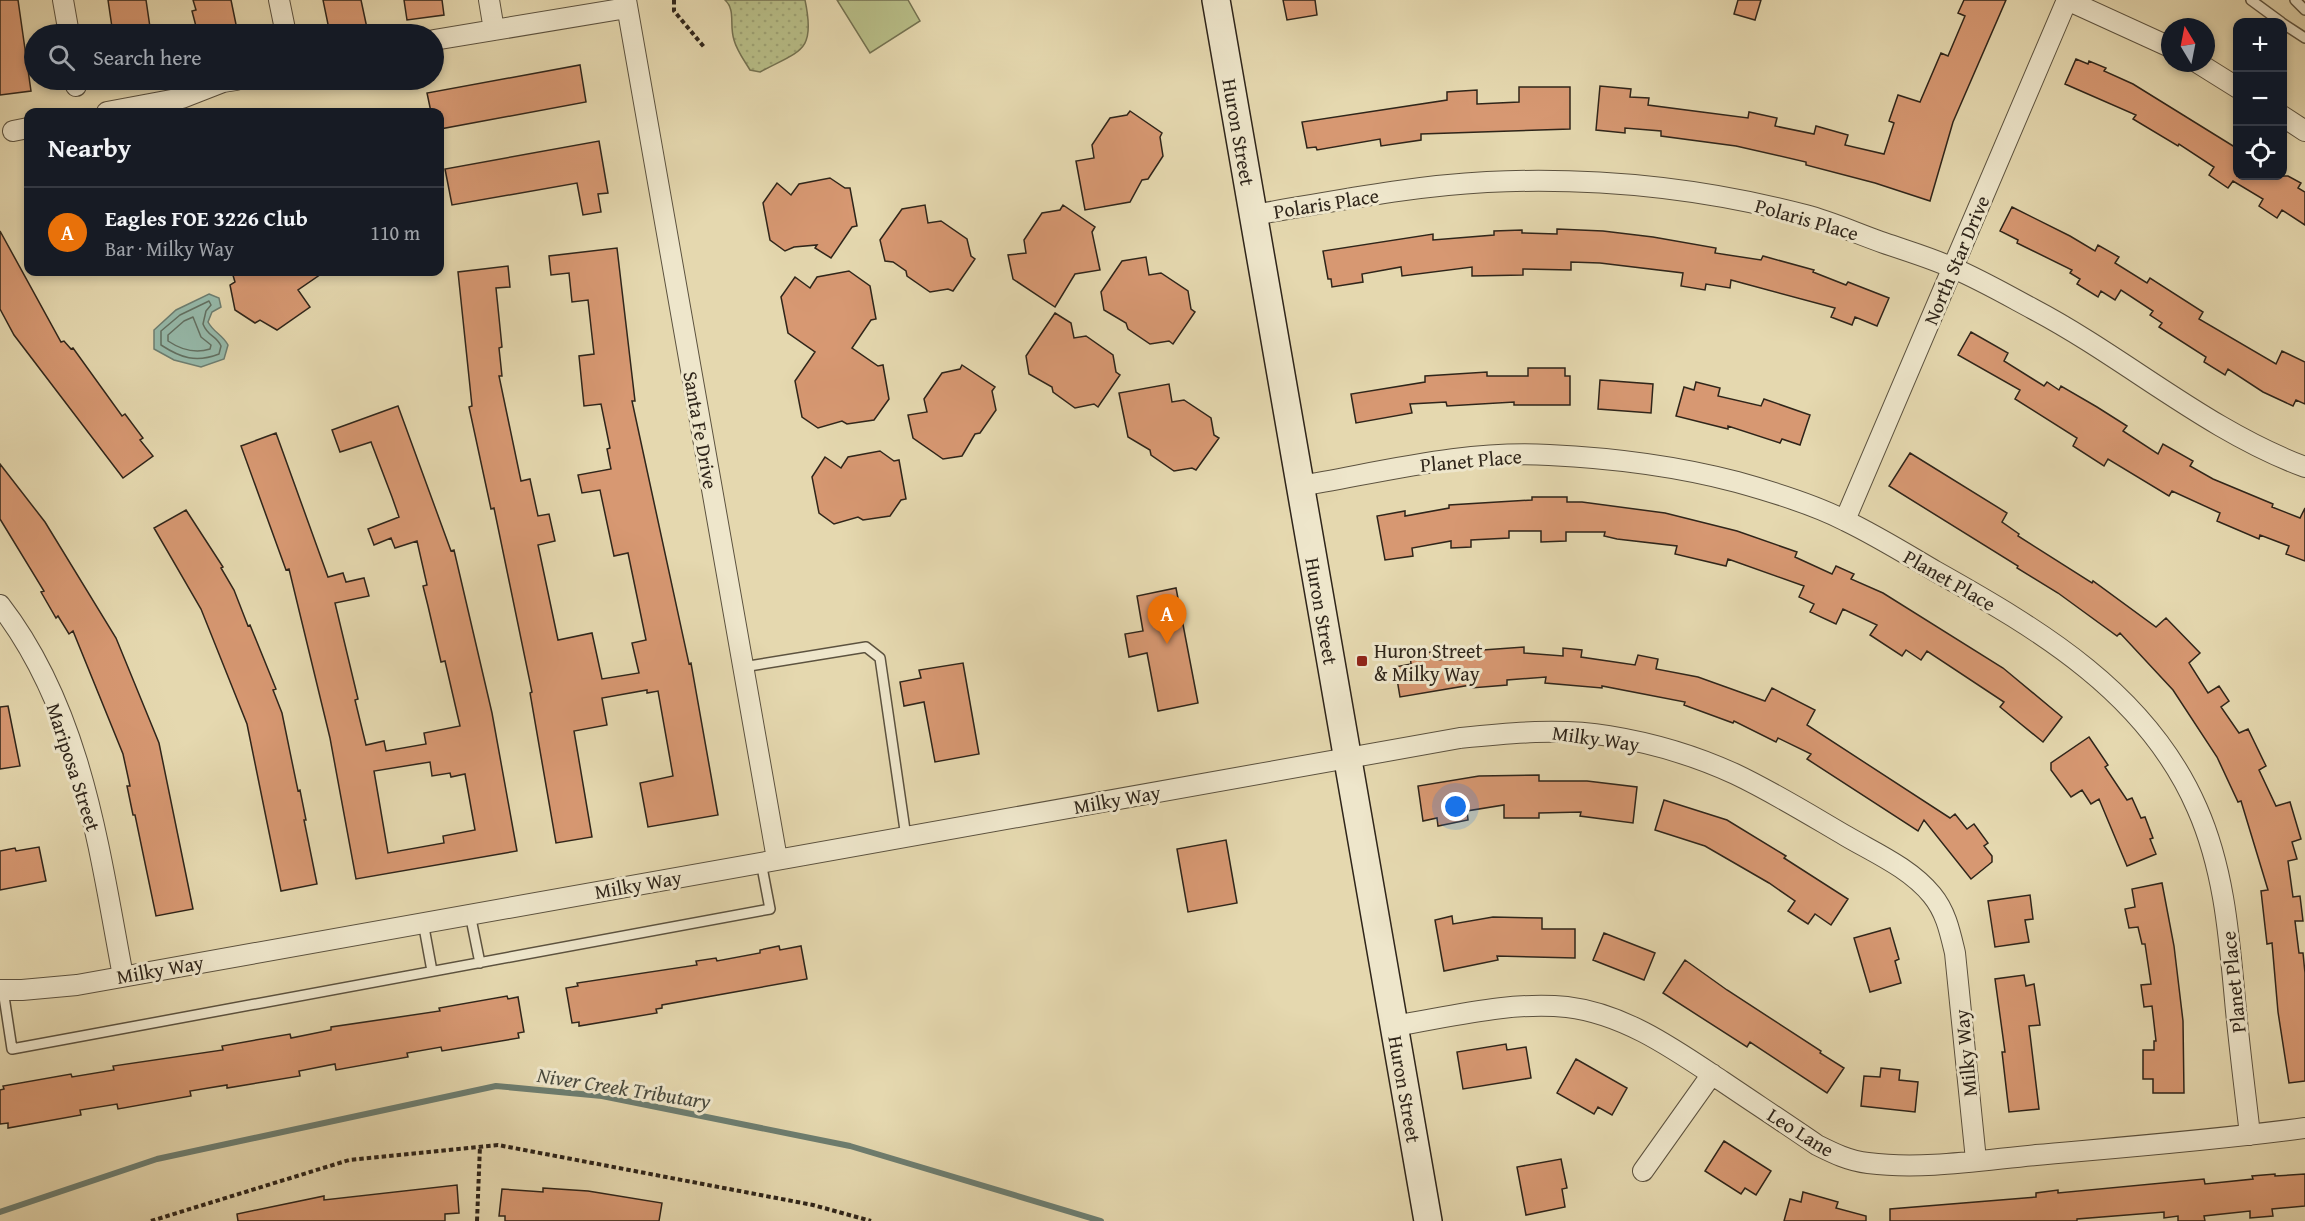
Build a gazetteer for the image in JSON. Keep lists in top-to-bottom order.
{
  "streets": {
    "main road": ["Huron Street"],
    "street": [
      "Polaris Place",
      "North Star Drive",
      "Santa Fe Drive",
      "Planet Place",
      "Milky Way",
      "Mariposa Street",
      "Leo Lane"
    ]
  },
  "crossings": [
    ["Huron Street", "Polaris Place"],
    ["Huron Street", "Planet Place"],
    ["Huron Street", "Milky Way"],
    ["Huron Street", "Leo Lane"],
    ["Polaris Place", "North Star Drive"],
    ["North Star Drive", "Planet Place"],
    ["Santa Fe Drive", "Milky Way"],
    ["Planet Place", "Leo Lane"],
    ["Milky Way", "Mariposa Street"],
    ["Milky Way", "Leo Lane"]
  ],
  "water": ["Niver Creek Tributary"],
  "places": {
    "transit": ["Huron Street & Milky Way"]
  },
  "north": "top",
  "page": {
    "map_buttons": ["+", "−"],
    "search": "Search here",
    "heading": "Nearby",
    "list": [
      {
        "mark": "A",
        "name": "Eagles FOE 3226 Club",
        "note": "Bar · Milky Way",
        "value": "110 m"
      }
    ],
    "pins": "A"
  }
}
